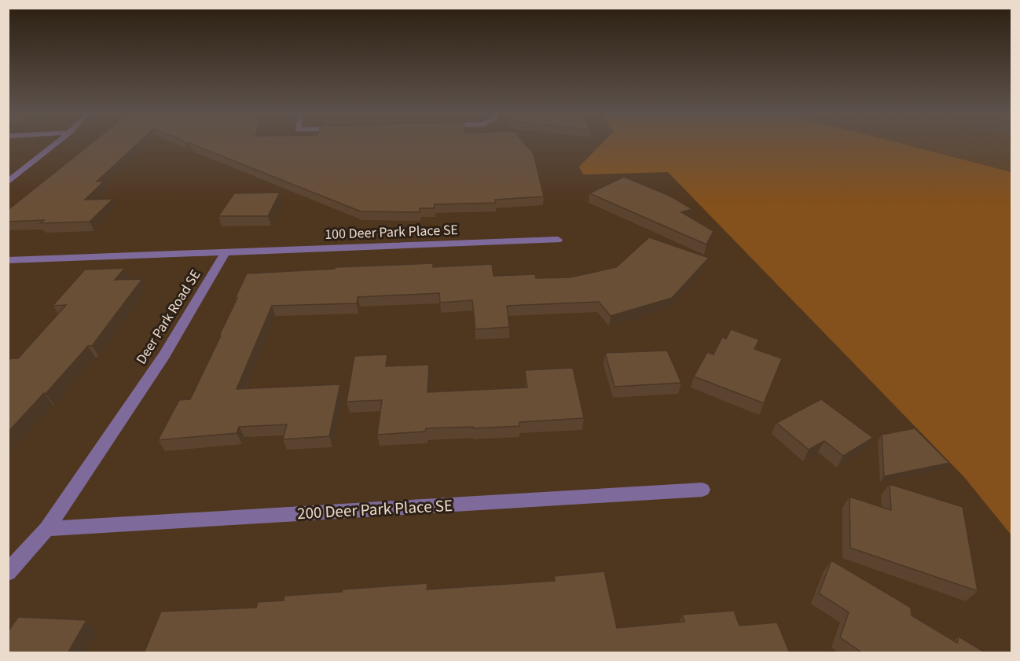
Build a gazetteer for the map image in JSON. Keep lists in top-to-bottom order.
{
  "streets": {
    "street": ["100 Deer Park Place SE", "Deer Park Road SE", "200 Deer Park Place SE"]
  },
  "crossings": [
    ["100 Deer Park Place SE", "Deer Park Road SE"],
    ["Deer Park Road SE", "200 Deer Park Place SE"]
  ]
}
